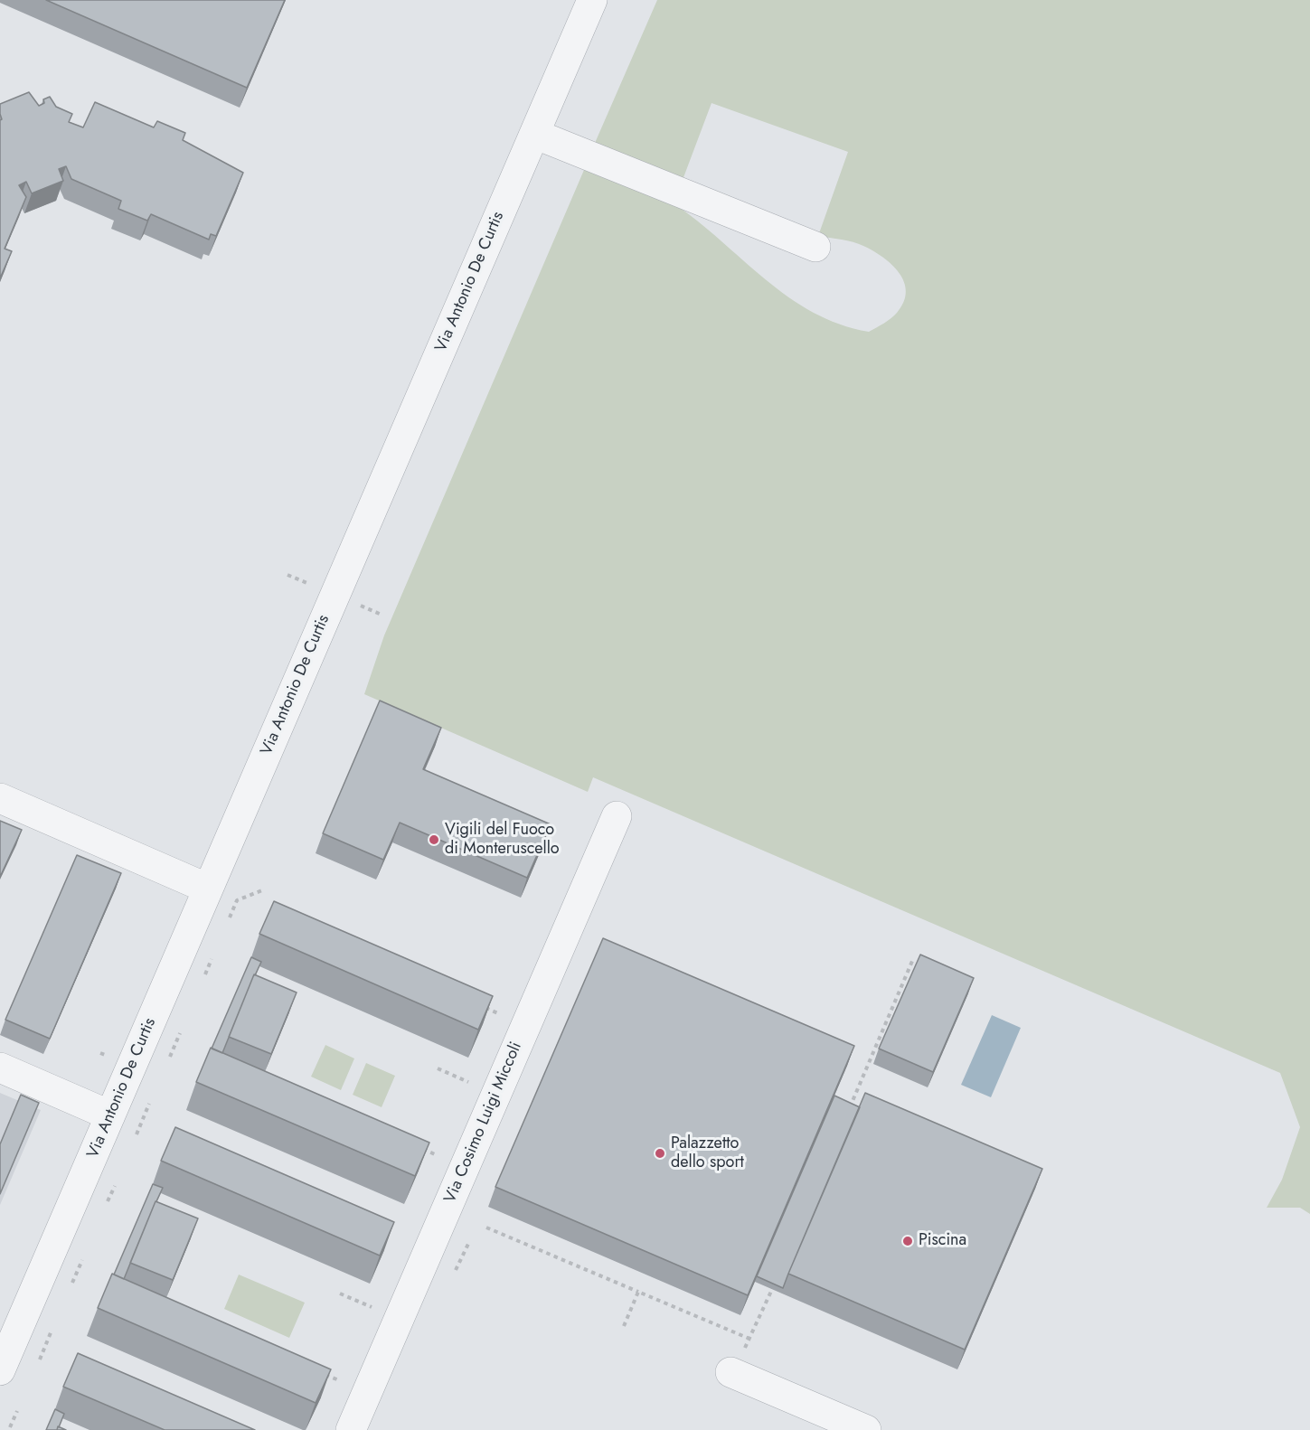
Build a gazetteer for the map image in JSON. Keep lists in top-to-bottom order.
{
  "streets": {
    "street": ["Via Antonio De Curtis", "Via Cosimo Luigi Miccoli"]
  },
  "places": ["Vigili del Fuoco di Monteruscello", "Palazzetto dello sport", "Piscina"]
}
